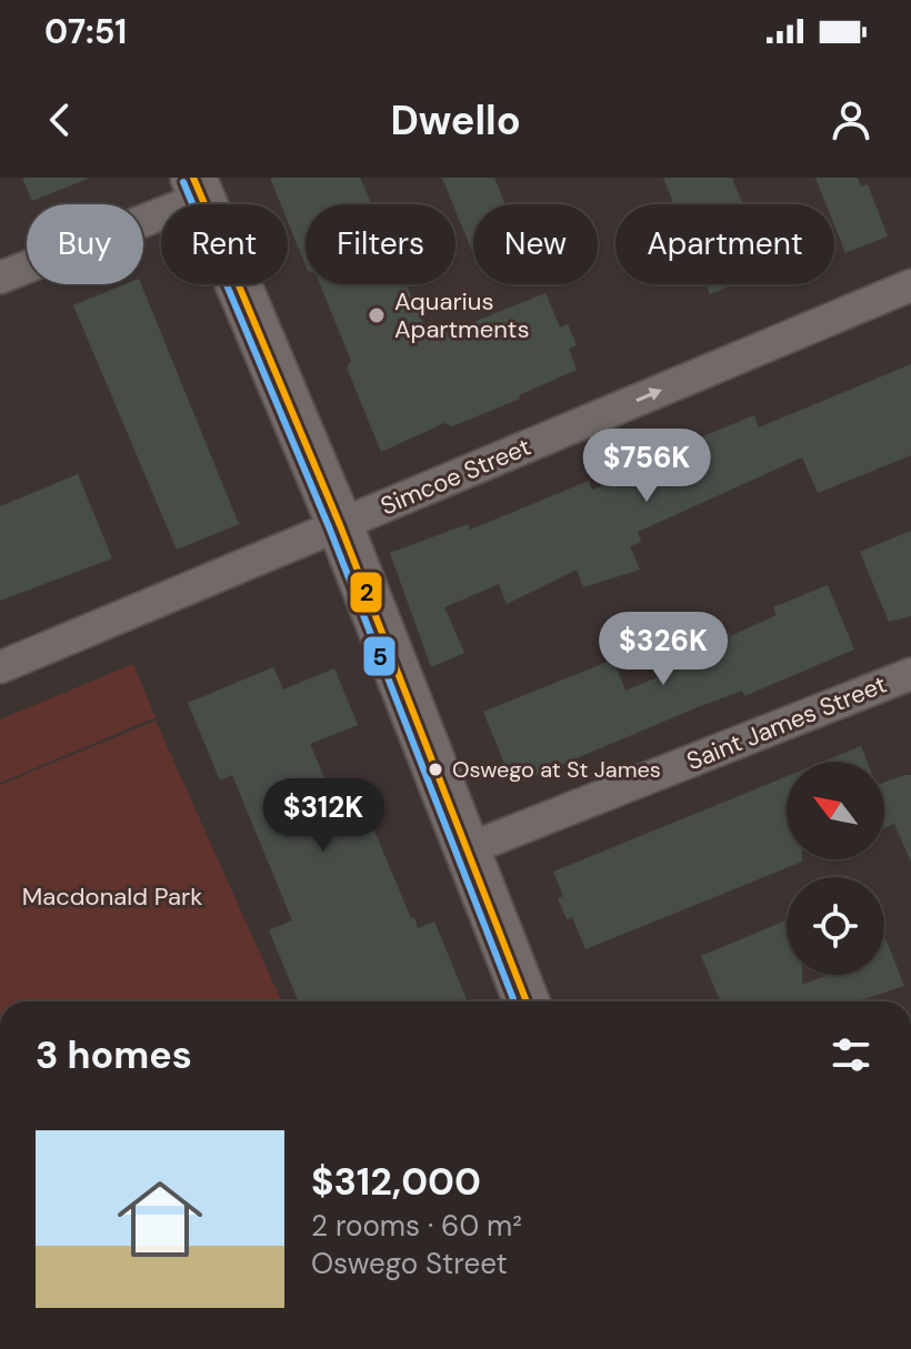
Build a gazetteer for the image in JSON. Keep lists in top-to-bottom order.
{
  "streets": {
    "street": ["Simcoe Street", "Saint James Street"]
  },
  "one_way": ["Simcoe Street"],
  "parks": ["Macdonald Park"],
  "places": ["Aquarius Apartments", "Oswego at St James"],
  "lines": ["transit line 2", "transit line 5"],
  "north": "top left",
  "page": {
    "status": "07:51",
    "header": "Dwello",
    "chip": [
      "Buy",
      "Rent",
      "Filters",
      "New",
      "Apartment"
    ],
    "price": ["$756K", "$326K", "$312K"],
    "heading": "3 homes",
    "list": [
      {
        "name": "$312,000",
        "note": "2 rooms · 60 m² · Oswego Street"
      }
    ]
  }
}
